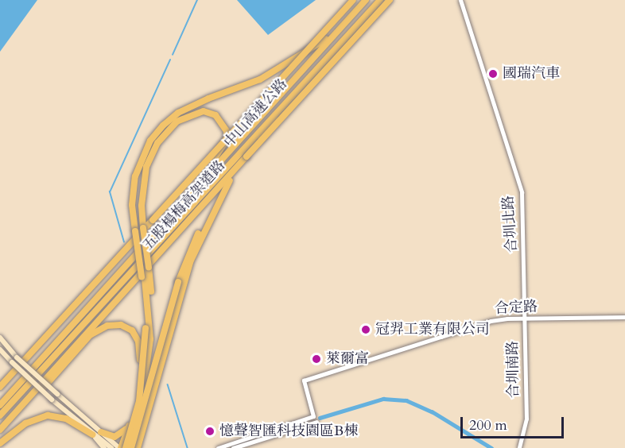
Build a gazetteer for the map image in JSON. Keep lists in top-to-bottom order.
{
  "streets": {
    "highway": ["中山高速公路", "五股楊梅高架道路"],
    "street": ["合圳北路", "合定路", "合圳南路"]
  },
  "crossings": [
    ["合圳北路", "合定路"],
    ["合圳北路", "合圳南路"],
    ["合定路", "合圳南路"]
  ],
  "places": [
    "國瑞汽車",
    "冠羿工業有限公司",
    "萊爾富",
    "憶聲智匯科技園區B棟"
  ],
  "scale_bar": "200 m"
}
